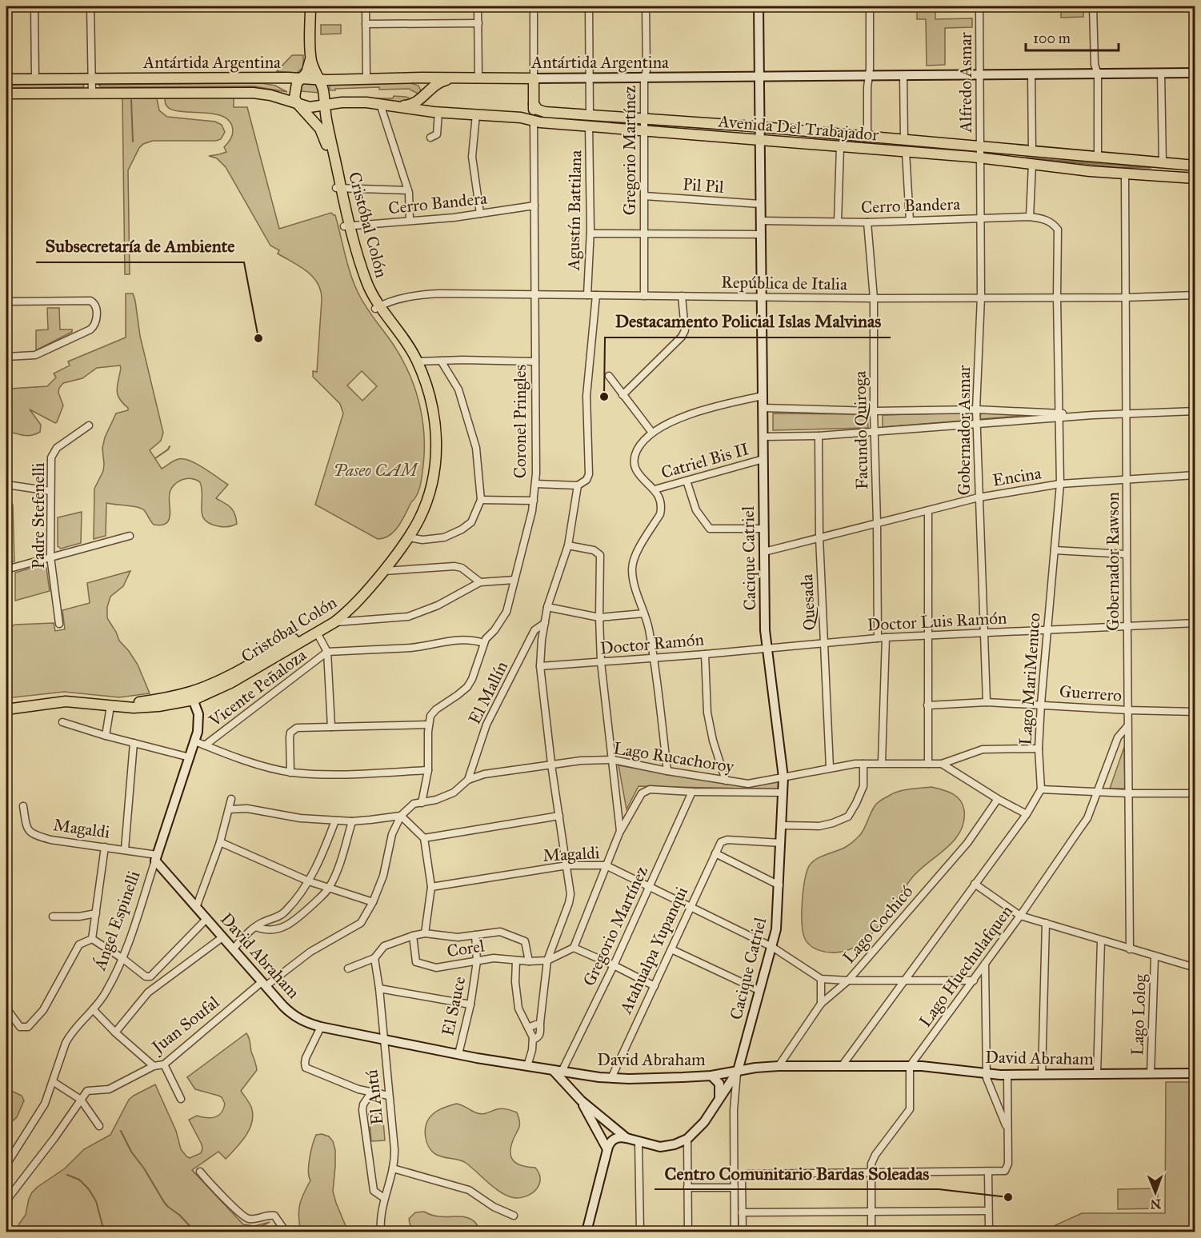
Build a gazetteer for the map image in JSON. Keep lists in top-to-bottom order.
{
  "streets": {
    "main road": [
      "Antártida Argentina",
      "Avenida Del Trabajador",
      "Cristóbal Colón",
      "Coronel Pringles",
      "Cacique Catriel",
      "Ángel Espinelli",
      "David Abraham"
    ],
    "street": [
      "Alfredo Asmar",
      "Gregorio Martínez",
      "Pil Pil",
      "Cerro Bandera",
      "Agustín Battilana",
      "República de Italia",
      "Facundo Quiroga",
      "Gobernador Asmar",
      "Catriel Bis II",
      "Encina",
      "Padre Stefenelli",
      "Gobernador Rawson",
      "Quesada",
      "Doctor Luis Ramón",
      "Doctor Ramón",
      "Lago MariMenuco",
      "Vicente Peñaloza",
      "El Mallín",
      "Guerrero",
      "Lago Rucachoroy",
      "Magaldi",
      "Lago Cochicó",
      "Corel",
      "Atahualpa Yupanqui",
      "Lago Huechulafquen",
      "El Sauce",
      "Lago Lolog",
      "Juan Soufal",
      "El Antú"
    ]
  },
  "crossings": [
    ["Antártida Argentina", "Alfredo Asmar"],
    ["Antártida Argentina", "Gregorio Martínez"],
    ["Antártida Argentina", "Cristóbal Colón"],
    ["Antártida Argentina", "Coronel Pringles"],
    ["Antártida Argentina", "Cacique Catriel"],
    ["Alfredo Asmar", "Avenida Del Trabajador"],
    ["Alfredo Asmar", "Gobernador Asmar"],
    ["Avenida Del Trabajador", "Gregorio Martínez"],
    ["Avenida Del Trabajador", "Agustín Battilana"],
    ["Avenida Del Trabajador", "Coronel Pringles"],
    ["Avenida Del Trabajador", "Gobernador Asmar"],
    ["Avenida Del Trabajador", "Cacique Catriel"],
    ["Avenida Del Trabajador", "Gobernador Rawson"],
    ["Gregorio Martínez", "Pil Pil"],
    ["Gregorio Martínez", "República de Italia"],
    ["Gregorio Martínez", "Magaldi"],
    ["Gregorio Martínez", "David Abraham"],
    ["Pil Pil", "Cacique Catriel"],
    ["Cerro Bandera", "Cristóbal Colón"],
    ["Cerro Bandera", "Coronel Pringles"],
    ["Cerro Bandera", "Facundo Quiroga"],
    ["Cerro Bandera", "Gobernador Asmar"],
    ["Cerro Bandera", "Cacique Catriel"],
    ["Cerro Bandera", "Lago MariMenuco"],
    ["Agustín Battilana", "República de Italia"],
    ["Cristóbal Colón", "República de Italia"],
    ["Cristóbal Colón", "Ángel Espinelli"],
    ["República de Italia", "Coronel Pringles"],
    ["República de Italia", "Facundo Quiroga"],
    ["República de Italia", "Gobernador Asmar"],
    ["República de Italia", "Cacique Catriel"],
    ["República de Italia", "Gobernador Rawson"],
    ["República de Italia", "Lago MariMenuco"],
    ["Facundo Quiroga", "Encina"],
    ["Facundo Quiroga", "Doctor Luis Ramón"],
    ["Gobernador Asmar", "Encina"],
    ["Gobernador Asmar", "Doctor Luis Ramón"],
    ["Gobernador Asmar", "Guerrero"],
    ["Catriel Bis II", "Cacique Catriel"],
    ["Encina", "Cacique Catriel"],
    ["Encina", "Gobernador Rawson"],
    ["Encina", "Quesada"],
    ["Encina", "Lago MariMenuco"],
    ["Cacique Catriel", "Doctor Luis Ramón"],
    ["Cacique Catriel", "Doctor Ramón"],
    ["Cacique Catriel", "Lago Rucachoroy"],
    ["Cacique Catriel", "Magaldi"],
    ["Cacique Catriel", "Atahualpa Yupanqui"],
    ["Cacique Catriel", "David Abraham"],
    ["Gobernador Rawson", "Doctor Luis Ramón"],
    ["Gobernador Rawson", "Guerrero"],
    ["Gobernador Rawson", "Lago Huechulafquen"],
    ["Quesada", "Doctor Luis Ramón"],
    ["Quesada", "Lago Rucachoroy"],
    ["Doctor Luis Ramón", "Doctor Ramón"],
    ["Doctor Luis Ramón", "Lago MariMenuco"],
    ["Lago MariMenuco", "Guerrero"],
    ["El Mallín", "Lago Rucachoroy"],
    ["Lago Rucachoroy", "Juan Soufal"],
    ["Magaldi", "Ángel Espinelli"],
    ["Magaldi", "Lago Cochicó"],
    ["Magaldi", "Atahualpa Yupanqui"],
    ["Magaldi", "David Abraham"],
    ["Magaldi", "Lago Huechulafquen"],
    ["Ángel Espinelli", "David Abraham"],
    ["Lago Cochicó", "David Abraham"],
    ["Corel", "El Sauce"],
    ["Atahualpa Yupanqui", "David Abraham"],
    ["David Abraham", "Lago Huechulafquen"],
    ["David Abraham", "El Sauce"],
    ["David Abraham", "Lago Lolog"],
    ["David Abraham", "Juan Soufal"],
    ["David Abraham", "El Antú"]
  ],
  "parks": ["Paseo CAM"],
  "places": ["Subsecretaría de Ambiente", "Destacamento Policial Islas Malvinas", "Centro Comunitario Bardas Soleadas"],
  "scale_bar": "100 m",
  "north": "bottom"
}
